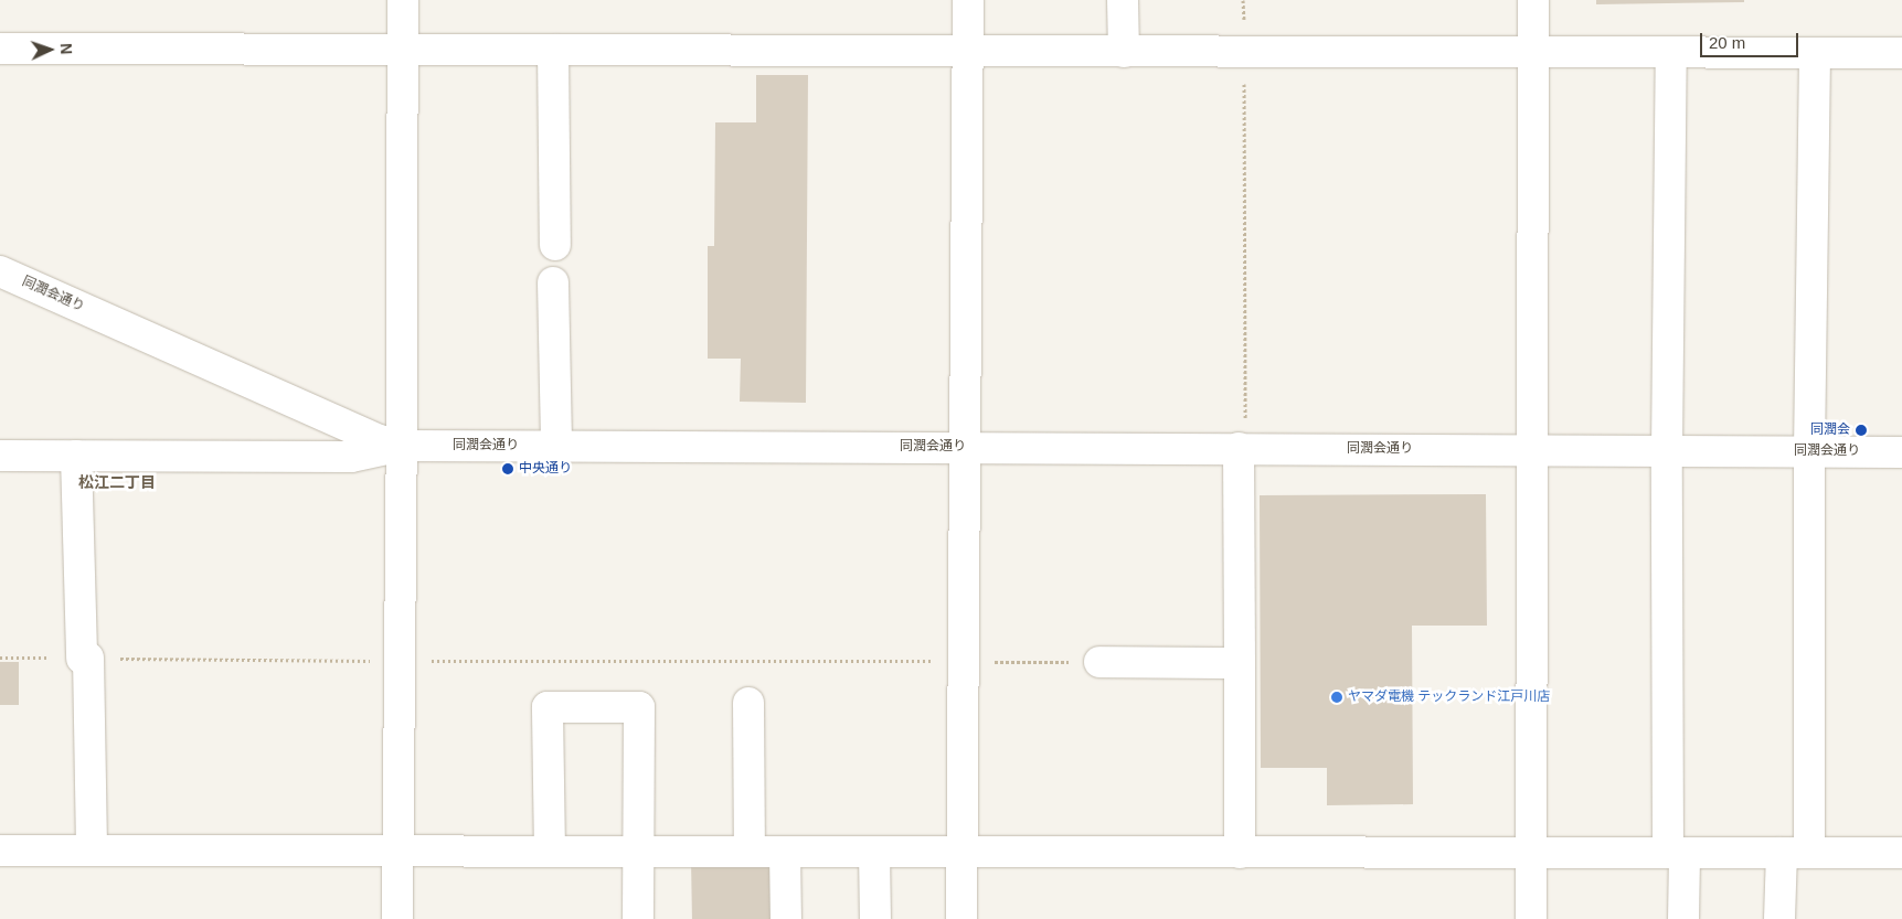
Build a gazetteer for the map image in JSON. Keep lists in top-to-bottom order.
{
  "streets": {
    "street": ["同潤会通り"]
  },
  "districts": ["松江二丁目"],
  "places": ["同潤会", "中央通り", "ヤマダ電機 テックランド江戸川店"],
  "scale_bar": "20 m",
  "north": "right"
}
